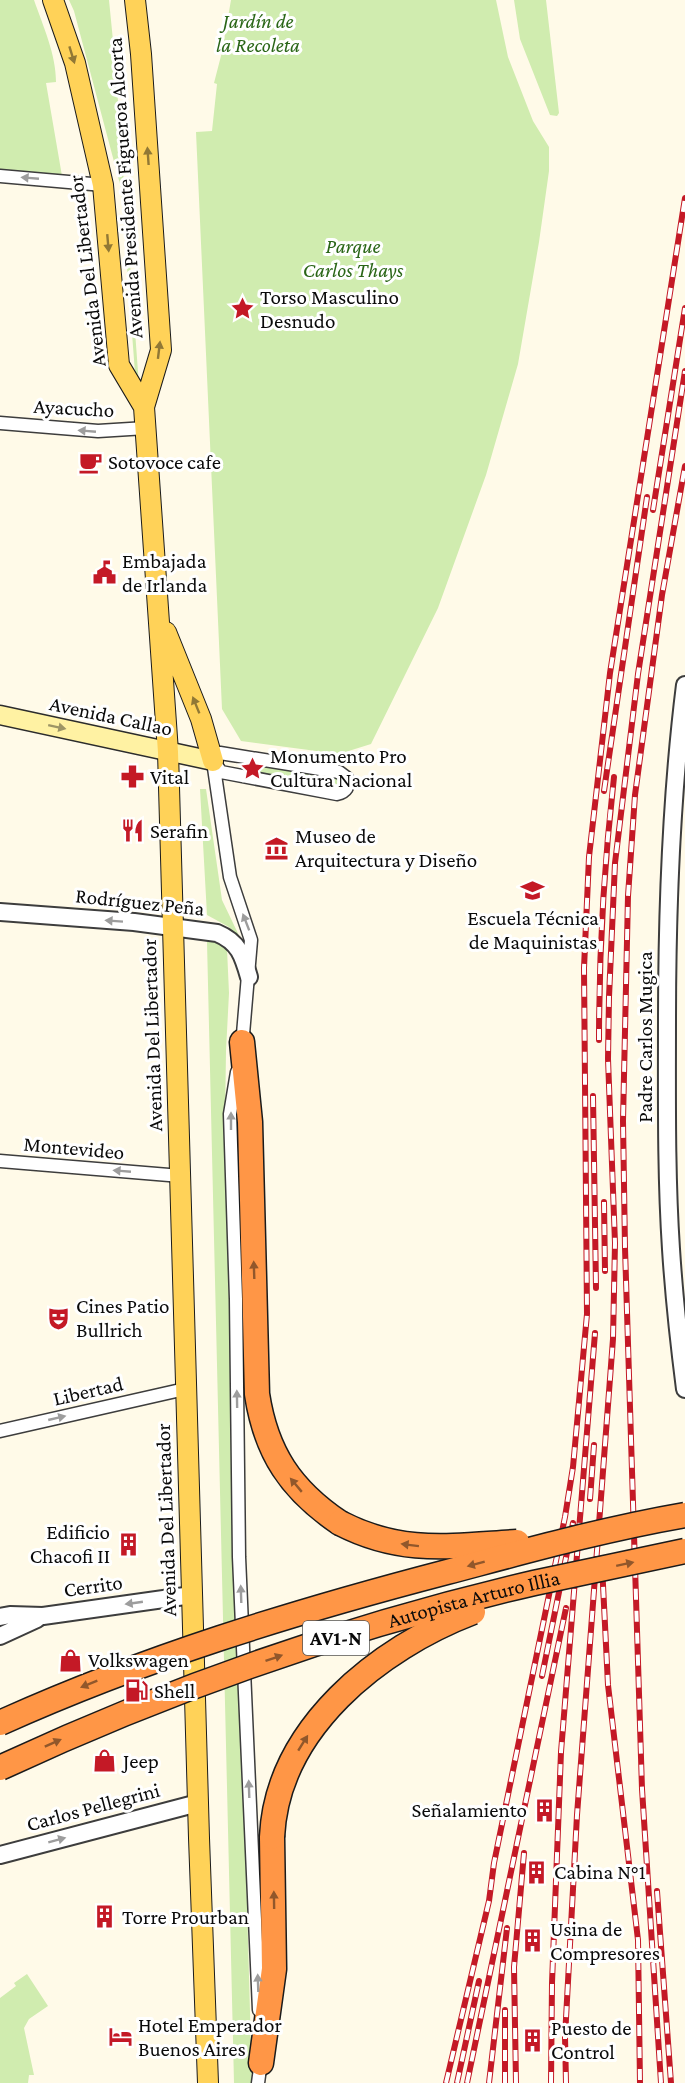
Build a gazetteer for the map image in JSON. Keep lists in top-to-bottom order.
{
  "streets": {
    "highway": ["Autopista Arturo Illia", "AV1-N"],
    "main road": ["Avenida Presidente Figueroa Alcorta", "Avenida Del Libertador", "Avenida Callao"],
    "street": [
      "Ayacucho",
      "Rodríguez Peña",
      "Padre Carlos Mugica",
      "Montevideo",
      "Libertad",
      "Cerrito",
      "Carlos Pellegrini"
    ]
  },
  "crossings": [
    ["Avenida Presidente Figueroa Alcorta", "Avenida Del Libertador"],
    ["Avenida Del Libertador", "Ayacucho"],
    ["Avenida Del Libertador", "Avenida Callao"],
    ["Avenida Del Libertador", "Rodríguez Peña"],
    ["Avenida Del Libertador", "Montevideo"],
    ["Avenida Del Libertador", "Libertad"],
    ["Avenida Del Libertador", "Cerrito"],
    ["Avenida Del Libertador", "Carlos Pellegrini"]
  ],
  "one_way": [
    "Avenida Presidente Figueroa Alcorta",
    "Ayacucho",
    "Rodríguez Peña",
    "Montevideo",
    "Libertad",
    "Cerrito",
    "Carlos Pellegrini"
  ],
  "parks": ["Jardín de la Recoleta", "Parque Carlos Thays"],
  "places": {
    "place": ["Torso Masculino Desnudo", "Monumento Pro Cultura Nacional"],
    "cafe": ["Sotovoce cafe"],
    "public building": ["Embajada de Irlanda"],
    "pharmacy": ["Vital"],
    "restaurant": ["Serafin"],
    "museum": ["Museo de Arquitectura y Diseño"],
    "school or university": ["Escuela Técnica de Maquinistas"],
    "theatre": ["Cines Patio Bullrich"],
    "building": [
      "Edificio Chacofi II",
      "Señalamiento",
      "Cabina N°1",
      "Torre Prourban",
      "Usina de Compresores",
      "Puesto de Control"
    ],
    "shop": ["Volkswagen", "Jeep"],
    "fuel station": ["Shell"],
    "hotel": ["Hotel Emperador Buenos Aires"]
  }
}
